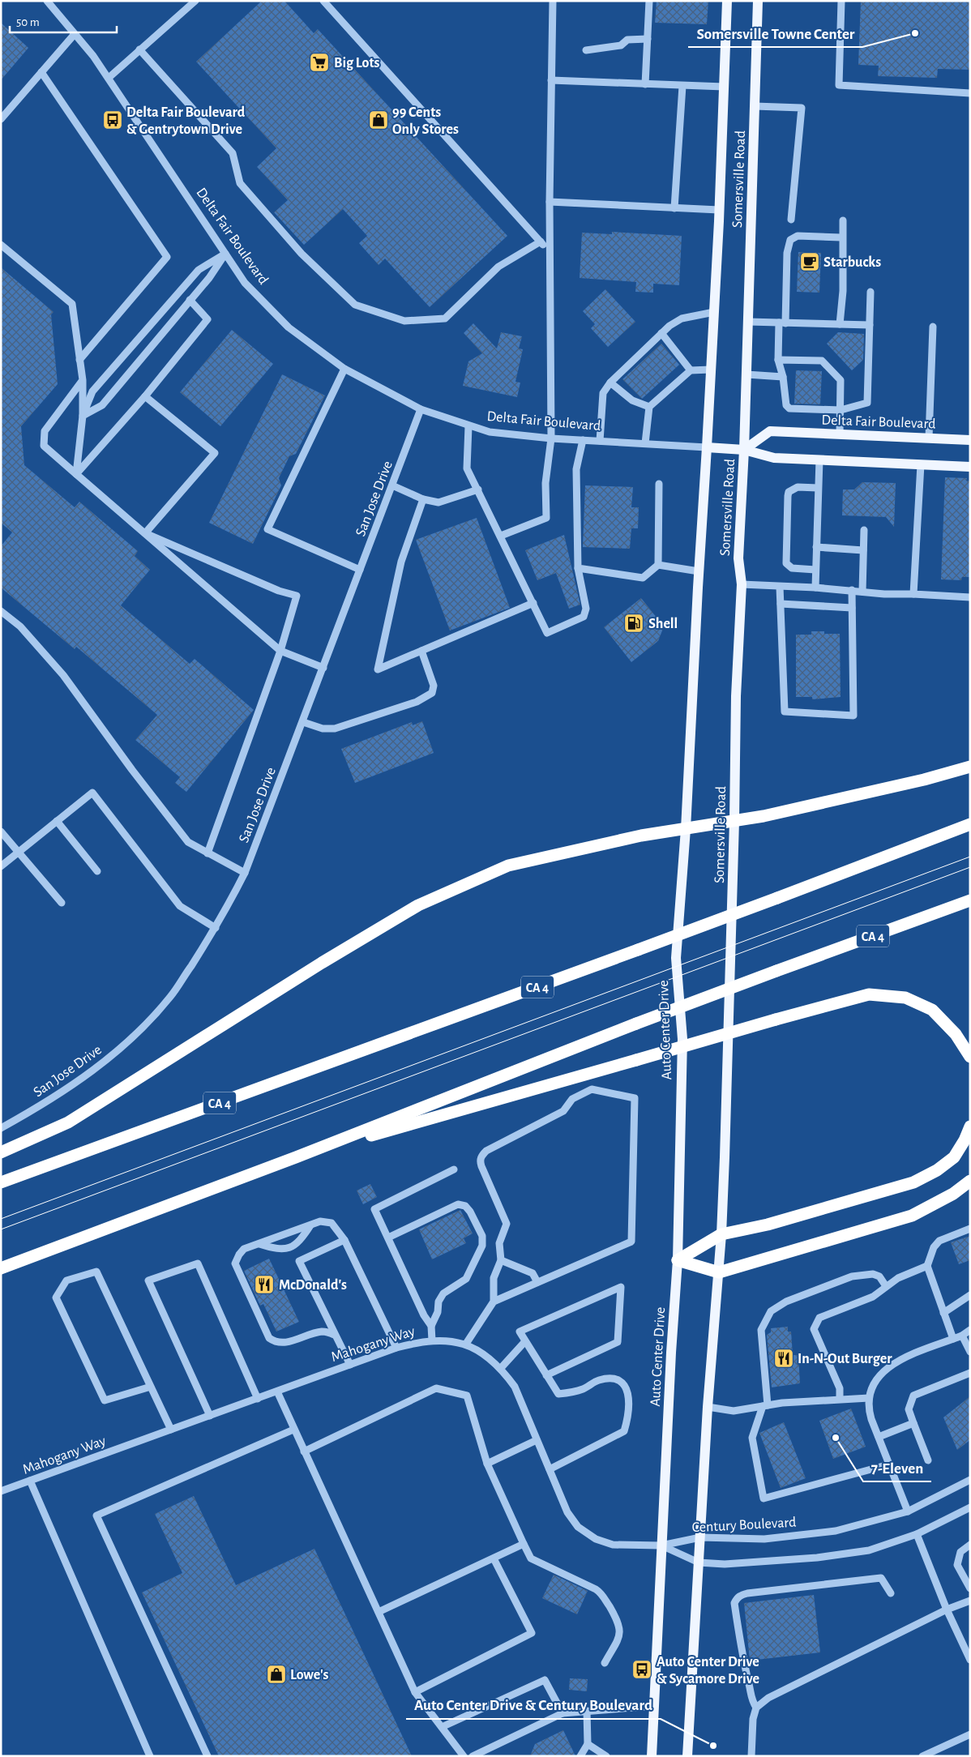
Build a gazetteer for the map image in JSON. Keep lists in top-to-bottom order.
{
  "streets": {
    "highway": ["CA 4"],
    "main road": ["Somersville Road", "Delta Fair Boulevard", "Auto Center Drive"],
    "street": ["San Jose Drive", "Mahogany Way", "Century Boulevard"]
  },
  "crossings": [
    ["Somersville Road", "Delta Fair Boulevard"],
    ["Somersville Road", "Auto Center Drive"],
    ["Delta Fair Boulevard", "San Jose Drive"],
    ["Auto Center Drive", "Mahogany Way"],
    ["Auto Center Drive", "Century Boulevard"],
    ["Mahogany Way", "Century Boulevard"]
  ],
  "places": {
    "other": ["Somersville Towne Center", "7-Eleven", "Auto Center Drive & Century Boulevard"],
    "supermarket": ["Big Lots"],
    "bus stop": ["Delta Fair Boulevard & Gentrytown Drive", "Auto Center Drive & Sycamore Drive"],
    "shop": ["99 Cents Only Stores", "Lowe's"],
    "cafe": ["Starbucks"],
    "fuel station": ["Shell"],
    "restaurant": ["McDonald's", "In-N-Out Burger"]
  },
  "scale_bar": "50 m"
}
